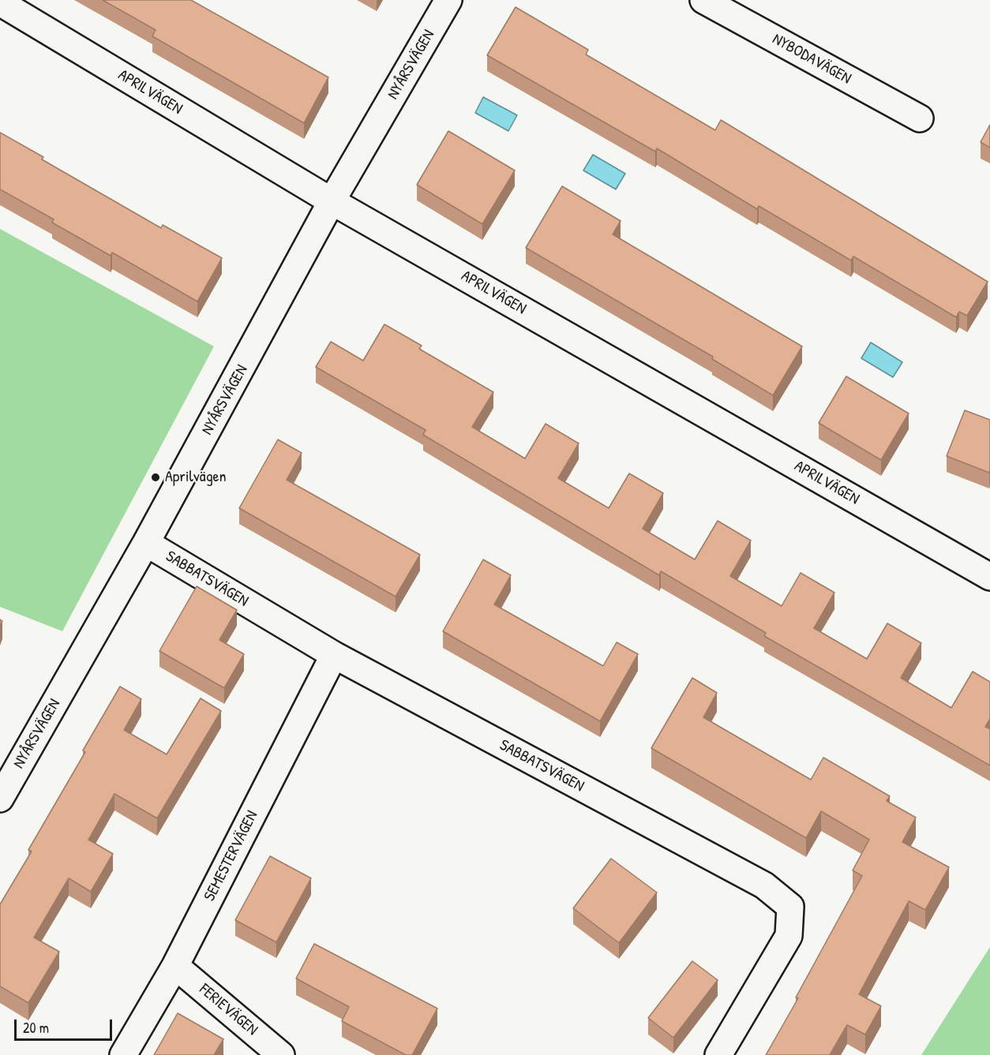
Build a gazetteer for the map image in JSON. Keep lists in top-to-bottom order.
{
  "streets": {
    "street": [
      "NYBODAVÄGEN",
      "NYÅRSVÄGEN",
      "APRILVÄGEN",
      "SABBATSVÄGEN",
      "SEMESTERVÄGEN",
      "FERIEVÄGEN"
    ]
  },
  "crossings": [
    ["NYÅRSVÄGEN", "APRILVÄGEN"],
    ["NYÅRSVÄGEN", "SABBATSVÄGEN"],
    ["SABBATSVÄGEN", "SEMESTERVÄGEN"],
    ["SEMESTERVÄGEN", "FERIEVÄGEN"]
  ],
  "places": ["Aprilvägen"],
  "scale_bar": "20 m"
}
